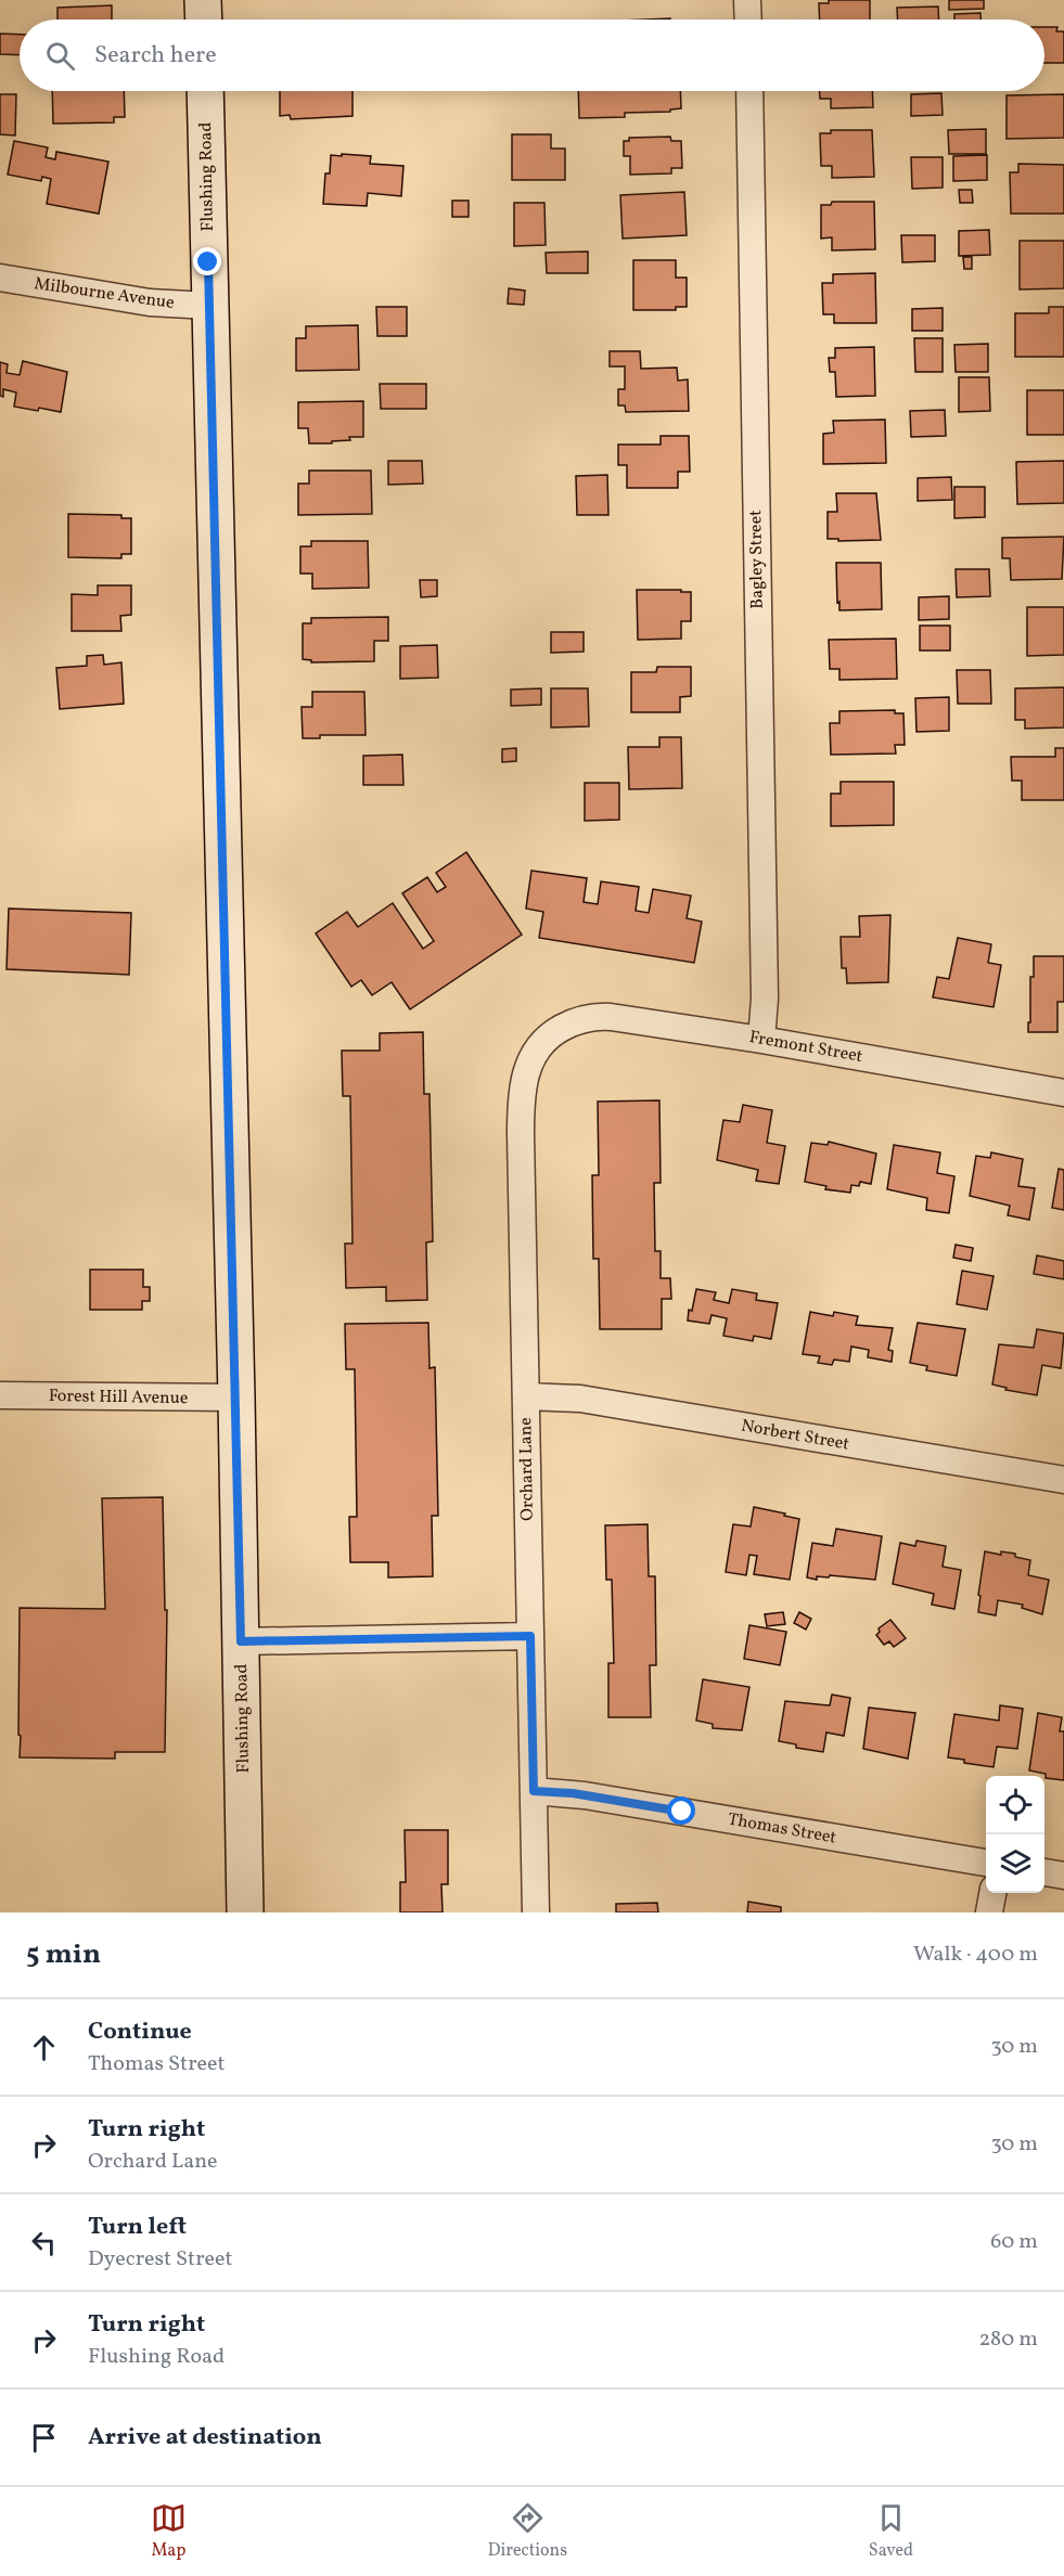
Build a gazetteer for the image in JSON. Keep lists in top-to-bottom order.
{
  "streets": {
    "main road": ["Flushing Road"],
    "street": [
      "Milbourne Avenue",
      "Bagley Street",
      "Fremont Street",
      "Forest Hill Avenue",
      "Norbert Street",
      "Orchard Lane",
      "Thomas Street"
    ]
  },
  "crossings": [
    ["Flushing Road", "Milbourne Avenue"],
    ["Flushing Road", "Forest Hill Avenue"],
    ["Bagley Street", "Fremont Street"],
    ["Fremont Street", "Orchard Lane"],
    ["Norbert Street", "Orchard Lane"],
    ["Orchard Lane", "Thomas Street"]
  ],
  "page": {
    "search": "Search here",
    "heading": ["5 min", "Walk · 400 m"],
    "list": [
      ["Continue", "Thomas Street", "30 m"],
      ["Turn right", "Orchard Lane", "30 m"],
      ["Turn left", "Dyecrest Street", "60 m"],
      ["Turn right", "Flushing Road", "280 m"],
      "Arrive at destination"
    ],
    "nav": ["Map", "Directions", "Saved"]
  }
}
